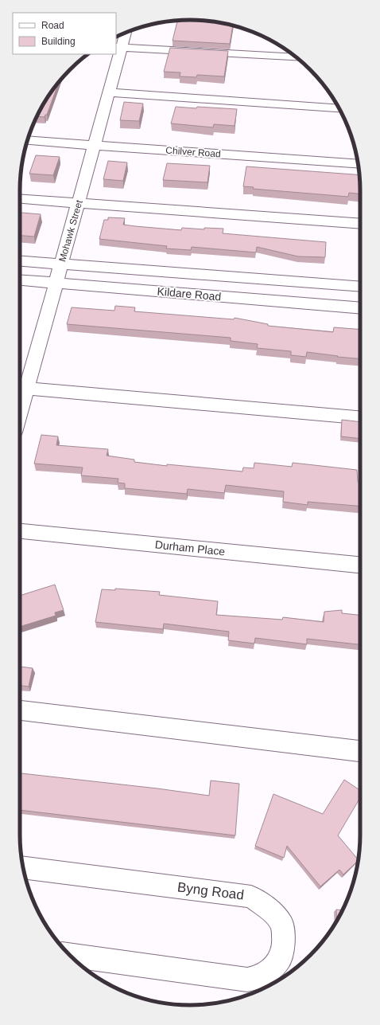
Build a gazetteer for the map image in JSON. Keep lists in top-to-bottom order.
{
  "streets": {
    "street": [
      "Chilver Road",
      "Mohawk Street",
      "Kildare Road",
      "Durham Place",
      "Byng Road"
    ]
  },
  "crossings": [
    ["Chilver Road", "Mohawk Street"],
    ["Mohawk Street", "Kildare Road"]
  ],
  "legend": ["Road", "Building"]
}
